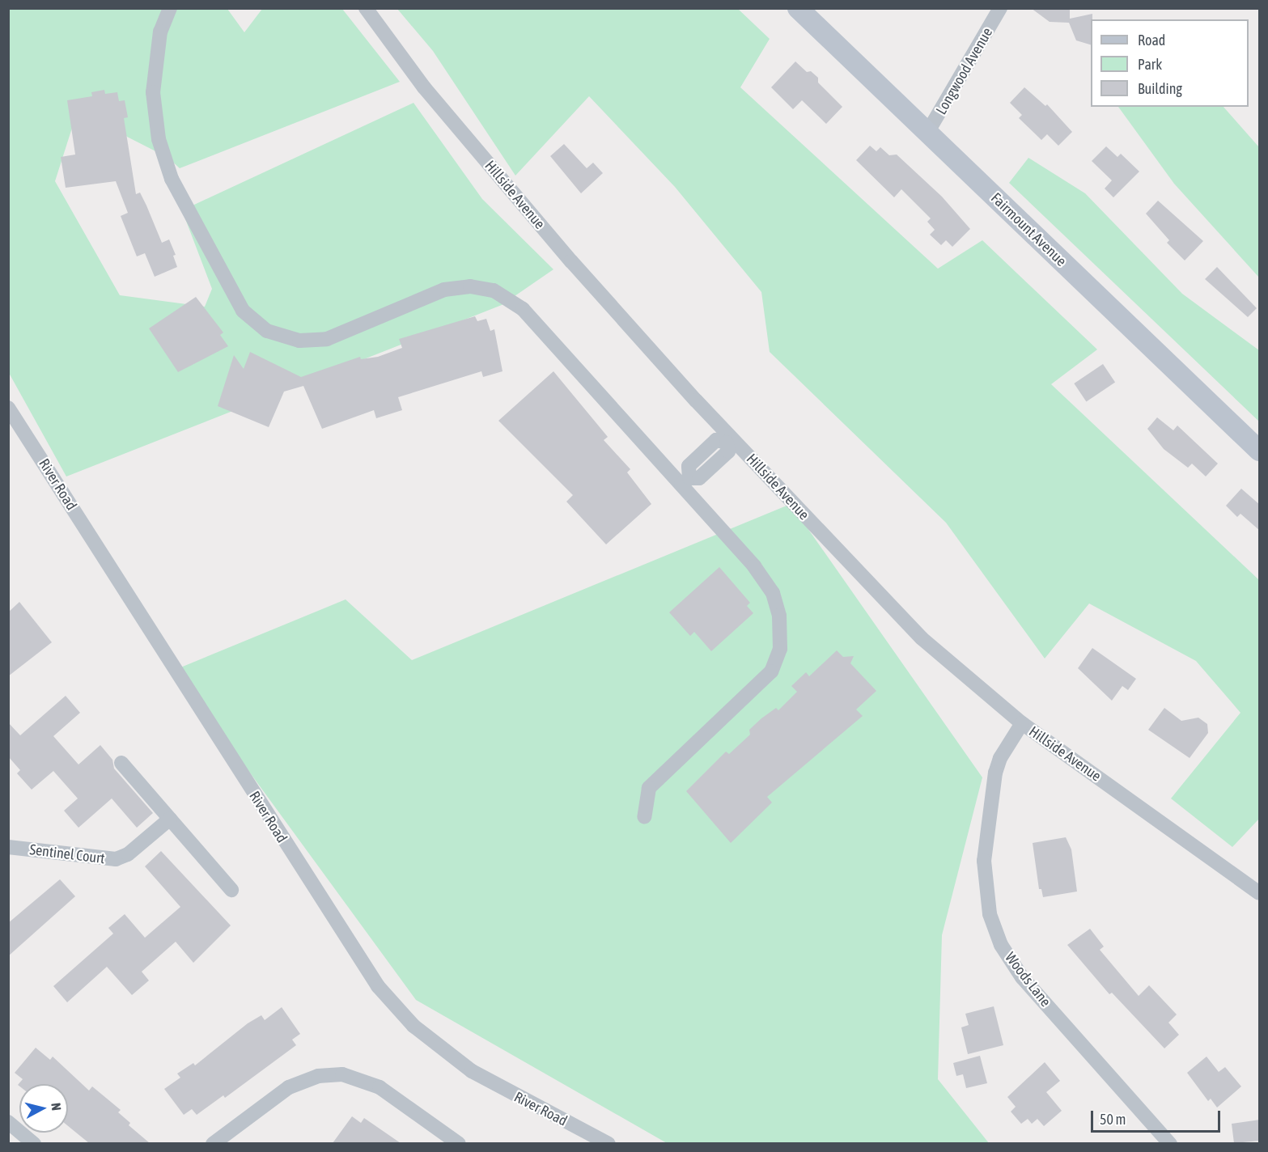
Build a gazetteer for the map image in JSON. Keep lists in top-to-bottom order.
{
  "streets": {
    "main road": ["Fairmount Avenue"],
    "street": [
      "Longwood Avenue",
      "Hillside Avenue",
      "River Road",
      "Sentinel Court",
      "Woods Lane"
    ]
  },
  "crossings": [
    ["Longwood Avenue", "Fairmount Avenue"],
    ["Hillside Avenue", "Woods Lane"]
  ],
  "legend": ["Road", "Park", "Building"],
  "scale_bar": "50 m",
  "north": "right"
}
